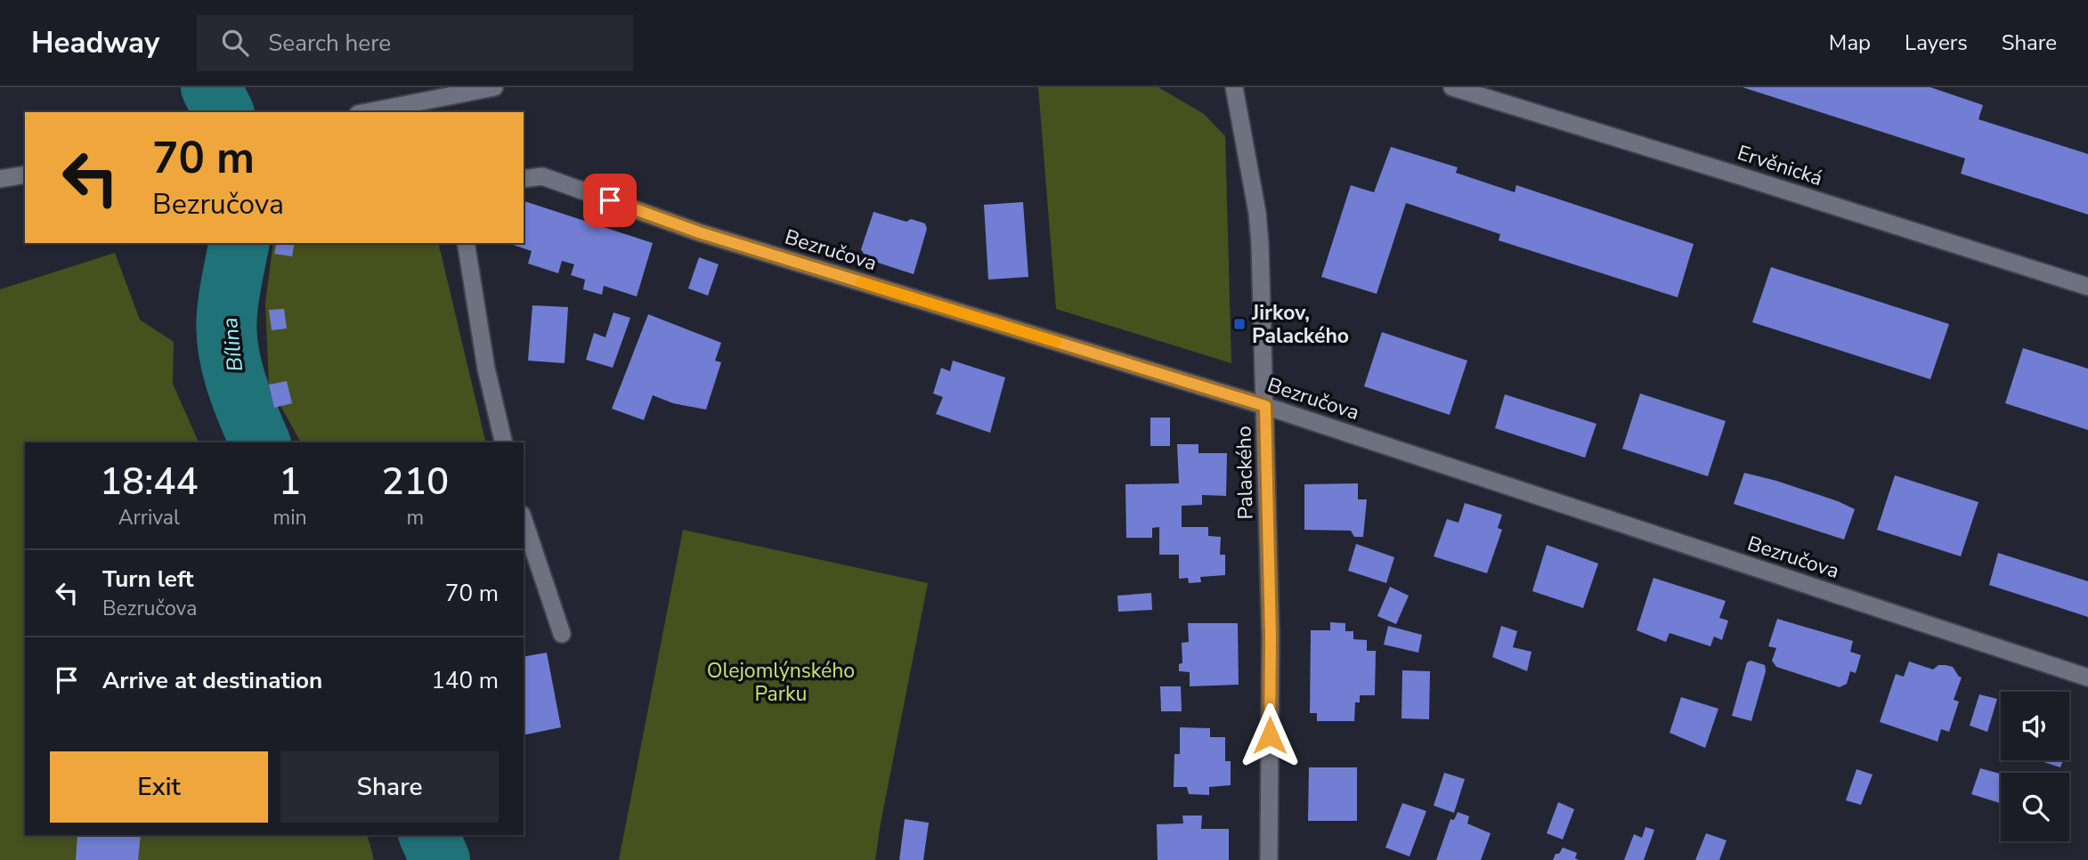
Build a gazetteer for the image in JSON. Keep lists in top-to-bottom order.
{
  "streets": {
    "street": ["Ervěnická", "Bezručova", "Palackého"]
  },
  "crossings": [
    ["Bezručova", "Palackého"]
  ],
  "water": ["Bílina"],
  "parks": ["Olejomlýnského Parku"],
  "places": {
    "transit": ["Jirkov, Palackého"]
  },
  "page": {
    "header": "Headway",
    "search": "Search here",
    "nav": ["Map", "Layers", "Share"],
    "turn": ["70 m", "Bezručova"],
    "eta": [
      "18:44",
      "Arrival",
      "1",
      "min",
      "210",
      "m"
    ],
    "list": [
      {
        "name": "Turn left",
        "note": "Bezručova",
        "value": "70 m"
      },
      {
        "name": "Arrive at destination",
        "value": "140 m"
      }
    ],
    "buttons": ["Exit", "Share"]
  }
}
